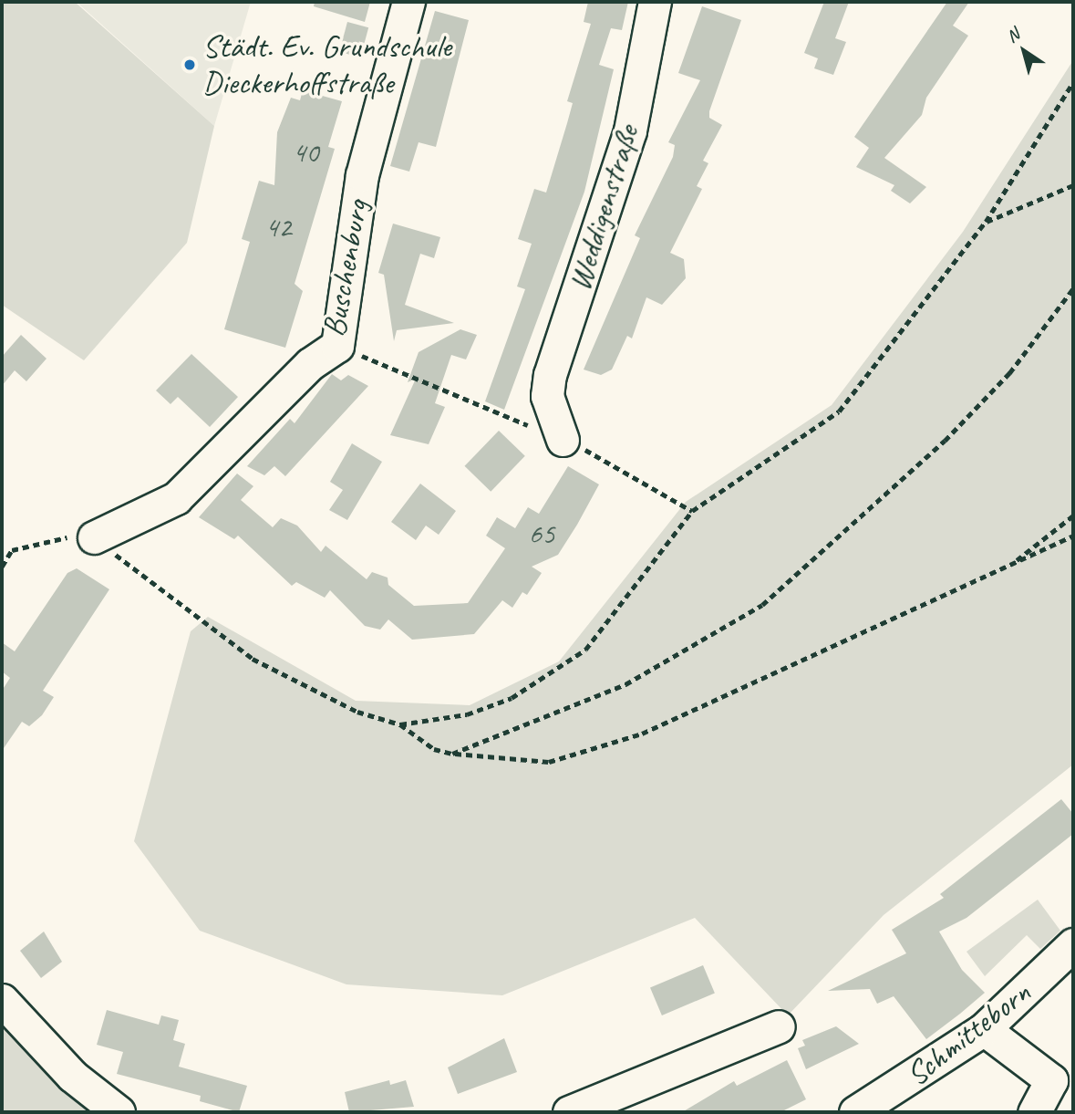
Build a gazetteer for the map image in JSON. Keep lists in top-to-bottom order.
{
  "streets": {
    "street": ["Weddigenstraße", "Buschenburg", "Schmitteborn"]
  },
  "places": ["Städt. Ev. Grundschule Dieckerhoffstraße"],
  "house_numbers": ["40", "42", "65"],
  "north": "top left"
}
